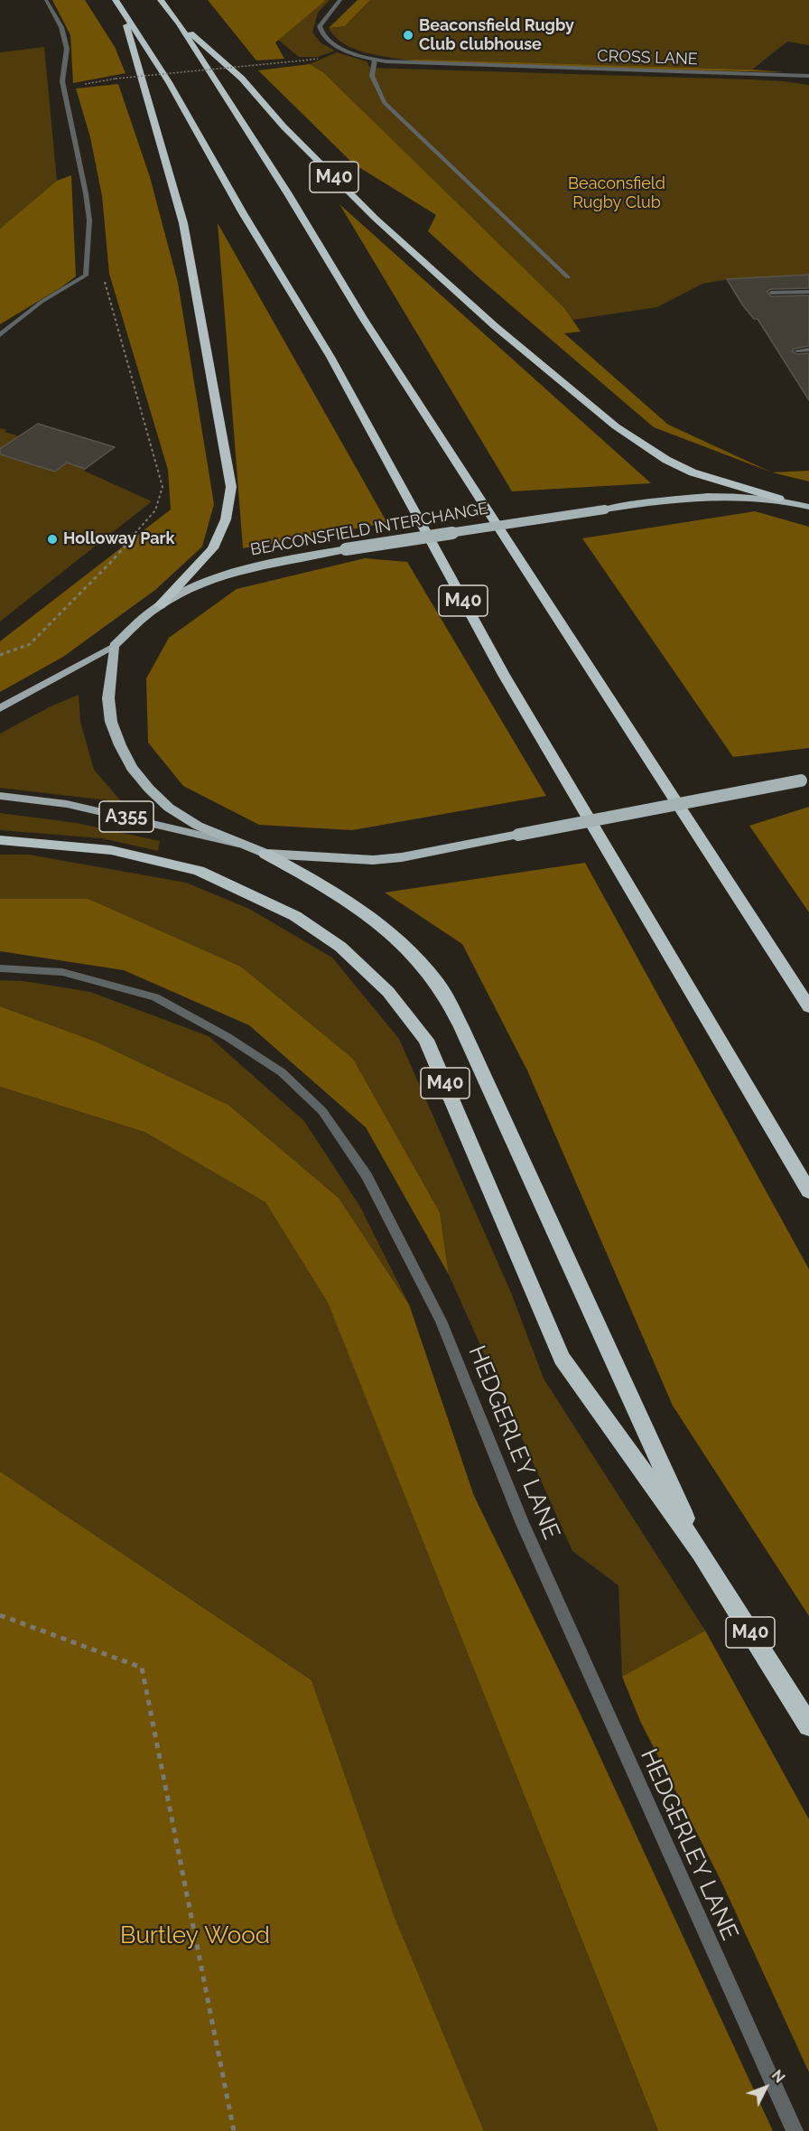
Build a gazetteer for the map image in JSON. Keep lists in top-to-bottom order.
{
  "streets": {
    "highway": ["M40", "BEACONSFIELD INTERCHANGE"],
    "main road": ["A355"],
    "street": ["CROSS LANE", "HEDGERLEY LANE"]
  },
  "crossings": [
    ["M40", "BEACONSFIELD INTERCHANGE"]
  ],
  "parks": ["Beaconsfield Rugby Club", "Burtley Wood"],
  "places": ["Beaconsfield Rugby Club clubhouse", "Holloway Park"],
  "north": "top right"
}
